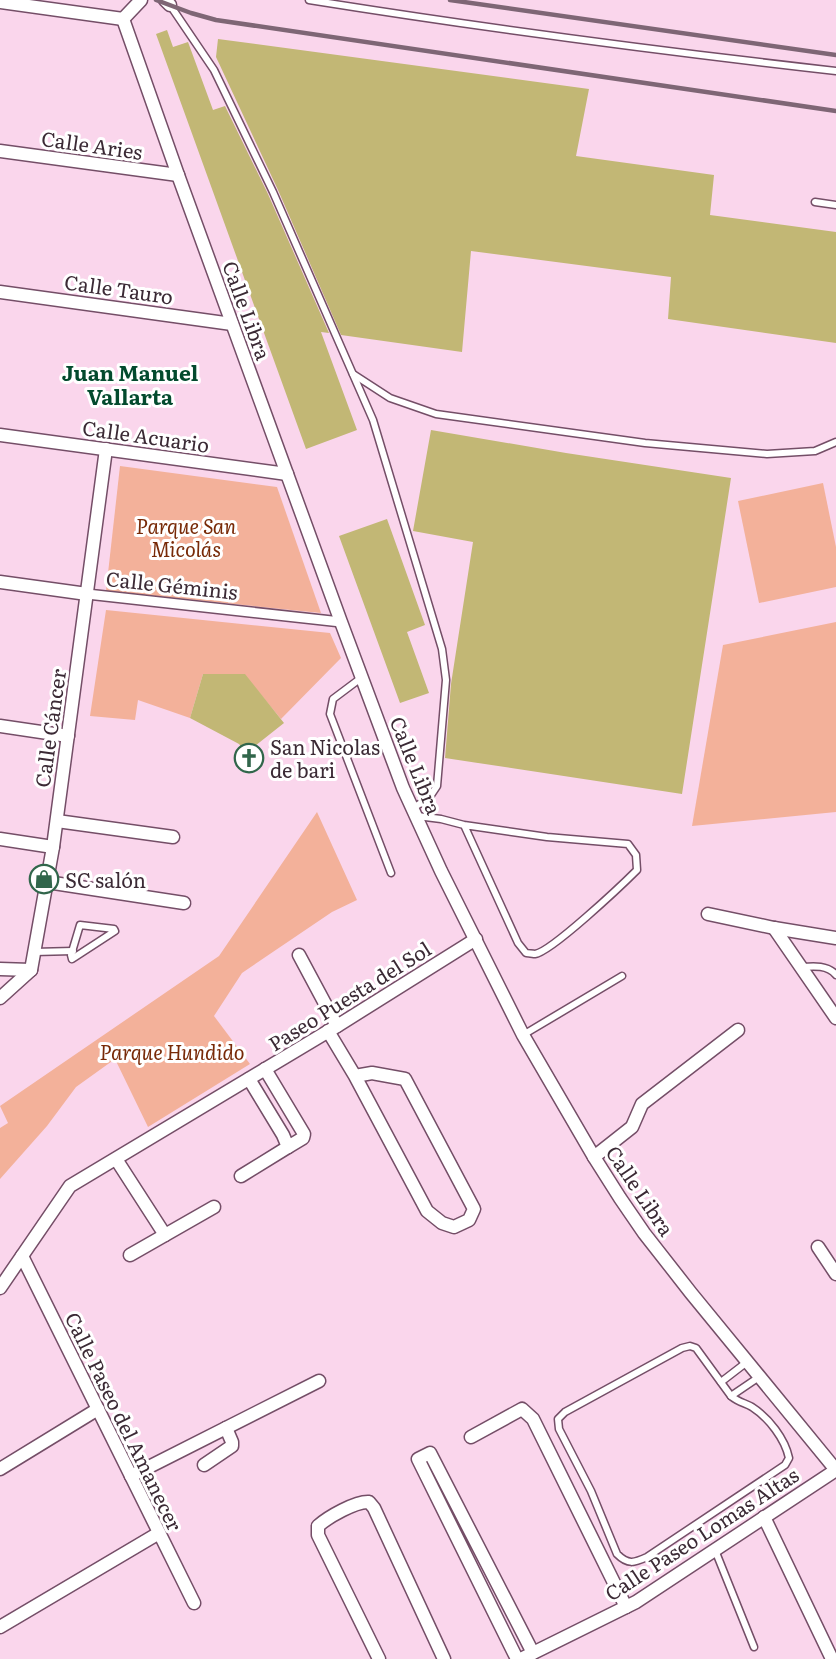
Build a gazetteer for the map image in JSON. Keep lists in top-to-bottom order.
{
  "streets": {
    "street": [
      "Calle Aries",
      "Calle Tauro",
      "Calle Libra",
      "Calle Acuario",
      "Calle Géminis",
      "Calle Cáncer",
      "Paseo Puesta del Sol",
      "Calle Paseo del Amanecer",
      "Calle Paseo Lomas Altas"
    ]
  },
  "crossings": [
    ["Calle Aries", "Calle Libra"],
    ["Calle Tauro", "Calle Libra"],
    ["Calle Libra", "Calle Acuario"],
    ["Calle Libra", "Calle Géminis"],
    ["Calle Libra", "Paseo Puesta del Sol"],
    ["Calle Libra", "Calle Paseo Lomas Altas"],
    ["Calle Acuario", "Calle Cáncer"],
    ["Calle Géminis", "Calle Cáncer"],
    ["Paseo Puesta del Sol", "Calle Paseo del Amanecer"]
  ],
  "districts": ["Juan Manuel Vallarta"],
  "parks": ["Parque San Micolás", "Parque Hundido"],
  "places": {
    "church": ["San Nicolas de bari"],
    "shop": ["SC salón"]
  }
}
